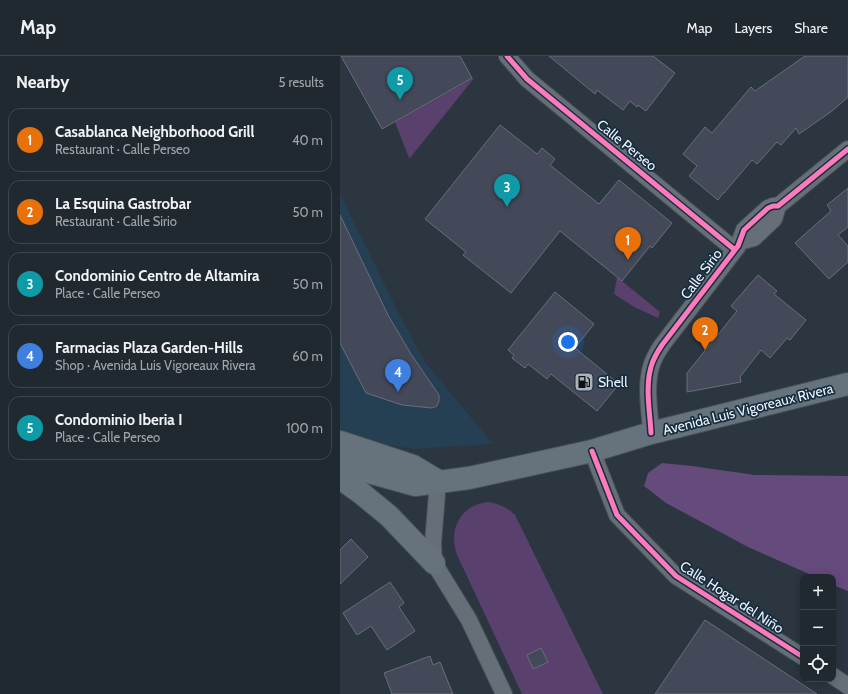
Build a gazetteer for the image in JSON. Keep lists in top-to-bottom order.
{
  "streets": {
    "main road": ["Avenida Luis Vigoreaux Rivera"],
    "street": ["Calle Perseo", "Calle Sirio", "Calle Hogar del Niño"]
  },
  "crossings": [
    ["Calle Perseo", "Calle Sirio"],
    ["Calle Sirio", "Avenida Luis Vigoreaux Rivera"],
    ["Avenida Luis Vigoreaux Rivera", "Calle Hogar del Niño"]
  ],
  "places": {
    "fuel station": ["Shell"]
  },
  "page": {
    "header": "Map",
    "nav": ["Map", "Layers", "Share"],
    "heading": ["Nearby", "5 results"],
    "pins": [
      "5",
      "3",
      "1",
      "2",
      "4"
    ],
    "list": [
      {
        "mark": "1",
        "name": "Casablanca Neighborhood Grill",
        "note": "Restaurant · Calle Perseo",
        "value": "40 m"
      },
      {
        "mark": "2",
        "name": "La Esquina Gastrobar",
        "note": "Restaurant · Calle Sirio",
        "value": "50 m"
      },
      {
        "mark": "3",
        "name": "Condominio Centro de Altamira",
        "note": "Place · Calle Perseo",
        "value": "50 m"
      },
      {
        "mark": "4",
        "name": "Farmacias Plaza Garden-Hills",
        "note": "Shop · Avenida Luis Vigoreaux Rivera",
        "value": "60 m"
      },
      {
        "mark": "5",
        "name": "Condominio Iberia I",
        "note": "Place · Calle Perseo",
        "value": "100 m"
      }
    ],
    "map_buttons": ["+", "−"]
  }
}
